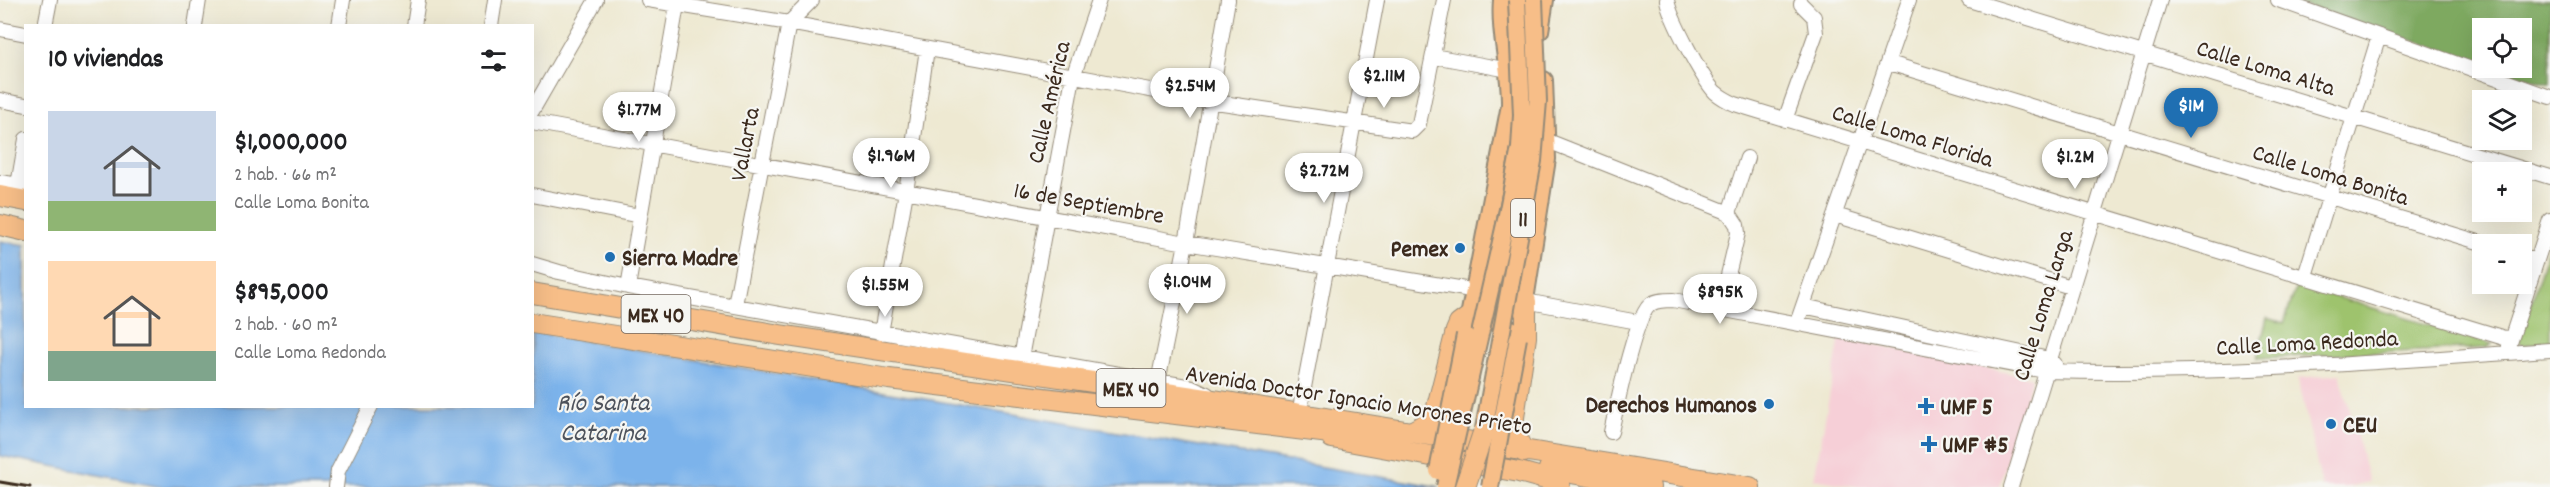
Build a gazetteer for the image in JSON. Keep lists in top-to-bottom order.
{
  "streets": {
    "highway": ["MEX 40", "Avenida Doctor Ignacio Morones Prieto"],
    "main road": ["11"],
    "street": [
      "Calle Loma Alta",
      "Calle América",
      "Calle Loma Florida",
      "Vallarta",
      "Calle Loma Bonita",
      "16 de Septiembre",
      "Calle Loma Larga",
      "Calle Loma Redonda"
    ]
  },
  "crossings": [
    ["Calle Loma Alta", "Calle Loma Larga"],
    ["Calle América", "16 de Septiembre"],
    ["Calle Loma Florida", "Calle Loma Larga"],
    ["Calle Loma Florida", "Calle Loma Redonda"],
    ["Vallarta", "16 de Septiembre"],
    ["Calle Loma Bonita", "Calle Loma Larga"],
    ["16 de Septiembre", "Calle Loma Redonda"],
    ["Calle Loma Larga", "Calle Loma Redonda"],
    ["MEX 40", "Avenida Doctor Ignacio Morones Prieto"]
  ],
  "water": ["Río Santa Catarina"],
  "places": {
    "other": [
      "Pemex",
      "Sierra Madre",
      "Derechos Humanos",
      "CEU"
    ],
    "health": ["UMF 5", "UMF #5"]
  },
  "page": {
    "map_buttons": ["+", "−"],
    "heading": "10 viviendas",
    "price": [
      "$2.11M",
      "$2.54M",
      "$1M",
      "$1.77M",
      "$1.96M",
      "$1.2M",
      "$2.72M",
      "$1.04M",
      "$1.55M",
      "$895K"
    ],
    "list": [
      {
        "name": "$1,000,000",
        "note": "2 hab. · 66 m² · Calle Loma Bonita"
      },
      {
        "name": "$895,000",
        "note": "2 hab. · 60 m² · Calle Loma Redonda"
      }
    ]
  }
}
